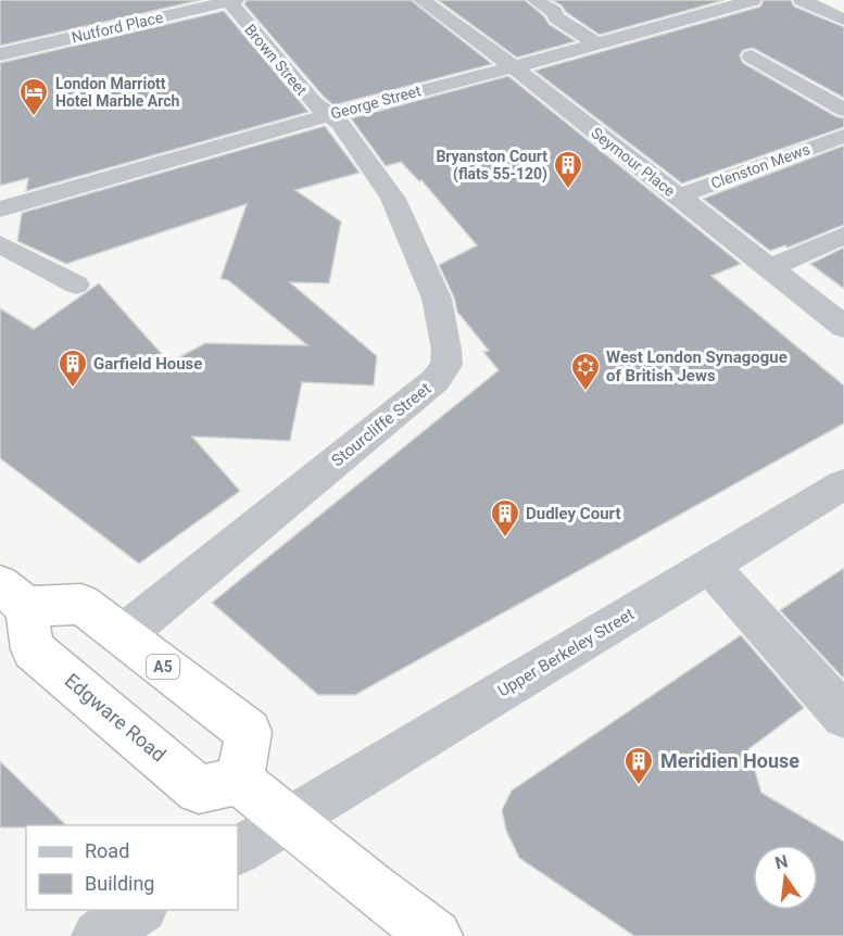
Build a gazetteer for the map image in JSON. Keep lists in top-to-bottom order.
{
  "streets": {
    "highway": ["A5", "Edgware Road"],
    "street": [
      "Nutford Place",
      "Brown Street",
      "George Street",
      "Seymour Place",
      "Clenston Mews",
      "Stourcliffe Street",
      "Upper Berkeley Street"
    ]
  },
  "crossings": [
    ["Nutford Place", "Brown Street"],
    ["Brown Street", "George Street"],
    ["Brown Street", "Stourcliffe Street"],
    ["George Street", "Seymour Place"],
    ["George Street", "Stourcliffe Street"],
    ["Seymour Place", "Clenston Mews"],
    ["Stourcliffe Street", "Edgware Road"]
  ],
  "places": {
    "hotel": ["London Marriott Hotel Marble Arch"],
    "building": [
      "Bryanston Court (flats 55-120)",
      "Garfield House",
      "Dudley Court",
      "Meridien House"
    ],
    "synagogue": ["West London Synagogue of British Jews"]
  },
  "legend": ["Road", "Building"],
  "north": "top"
}
